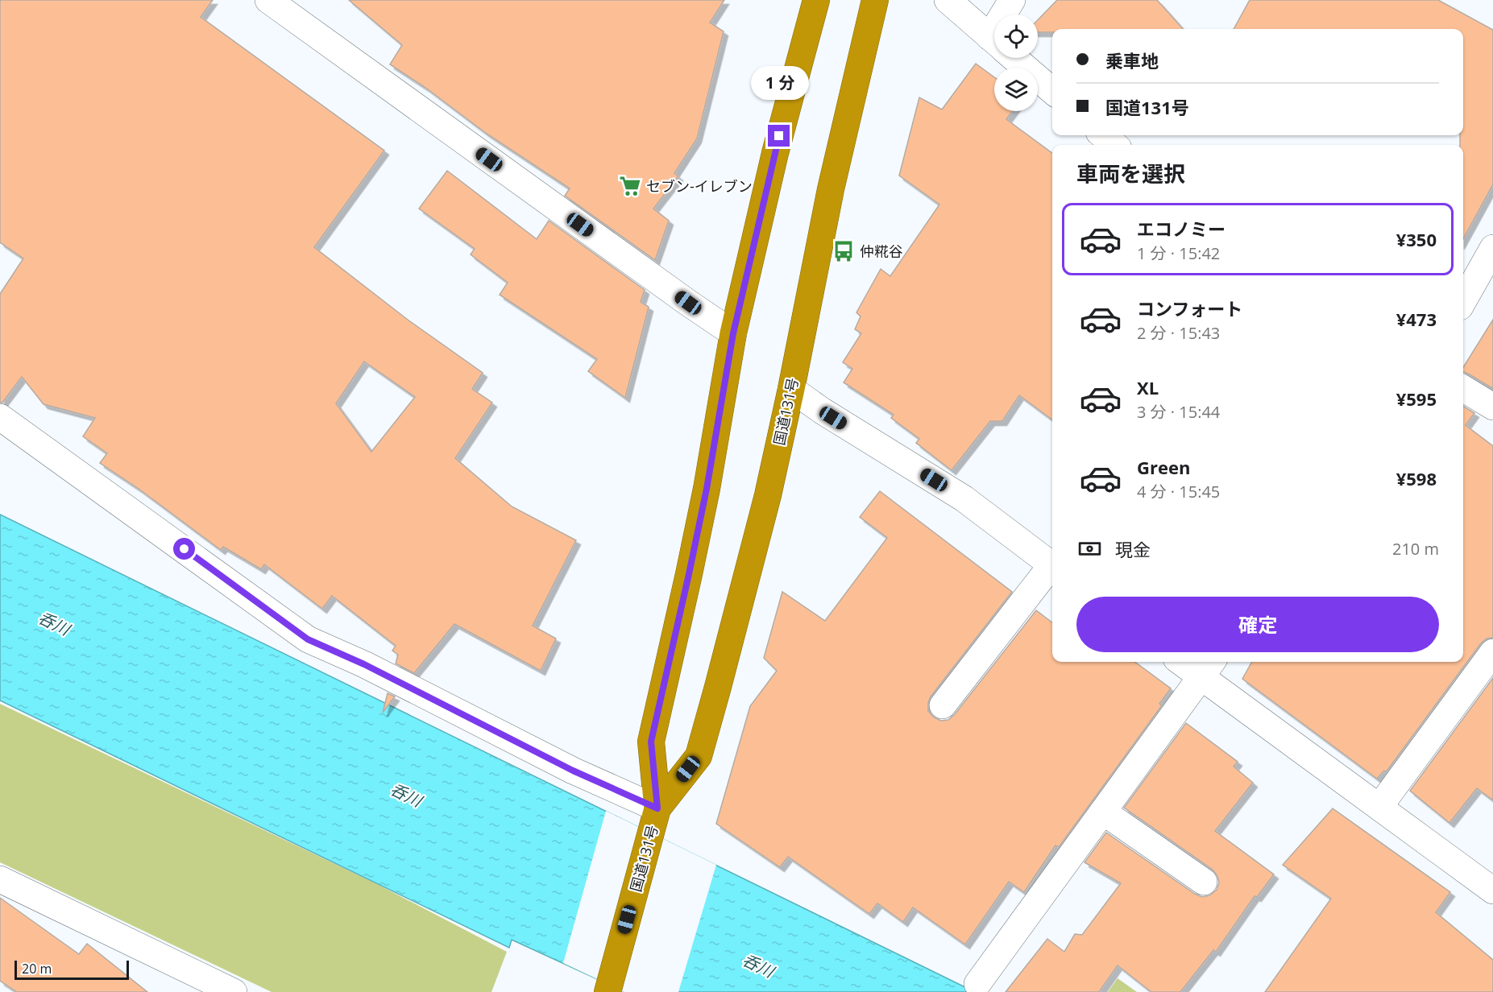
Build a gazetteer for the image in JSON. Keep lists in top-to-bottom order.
{
  "streets": {
    "highway": ["国道131号"]
  },
  "water": ["呑川"],
  "places": {
    "supermarket": ["セブン-イレブン"],
    "bus stop": ["仲糀谷"]
  },
  "scale_bar": "20 m",
  "page": {
    "banner": ["乗車地", "国道131号"],
    "bubble": "1 分",
    "heading": "車両を選択",
    "list": [
      {
        "name": "エコノミー",
        "note": "1 分 · 15:42",
        "value": "¥350"
      },
      {
        "name": "コンフォート",
        "note": "2 分 · 15:43",
        "value": "¥473"
      },
      {
        "name": "XL",
        "note": "3 分 · 15:44",
        "value": "¥595"
      },
      {
        "name": "Green",
        "note": "4 分 · 15:45",
        "value": "¥598"
      }
    ],
    "pay": ["現金", "210 m"],
    "buttons": "確定",
    "scale": "20 m"
  }
}
